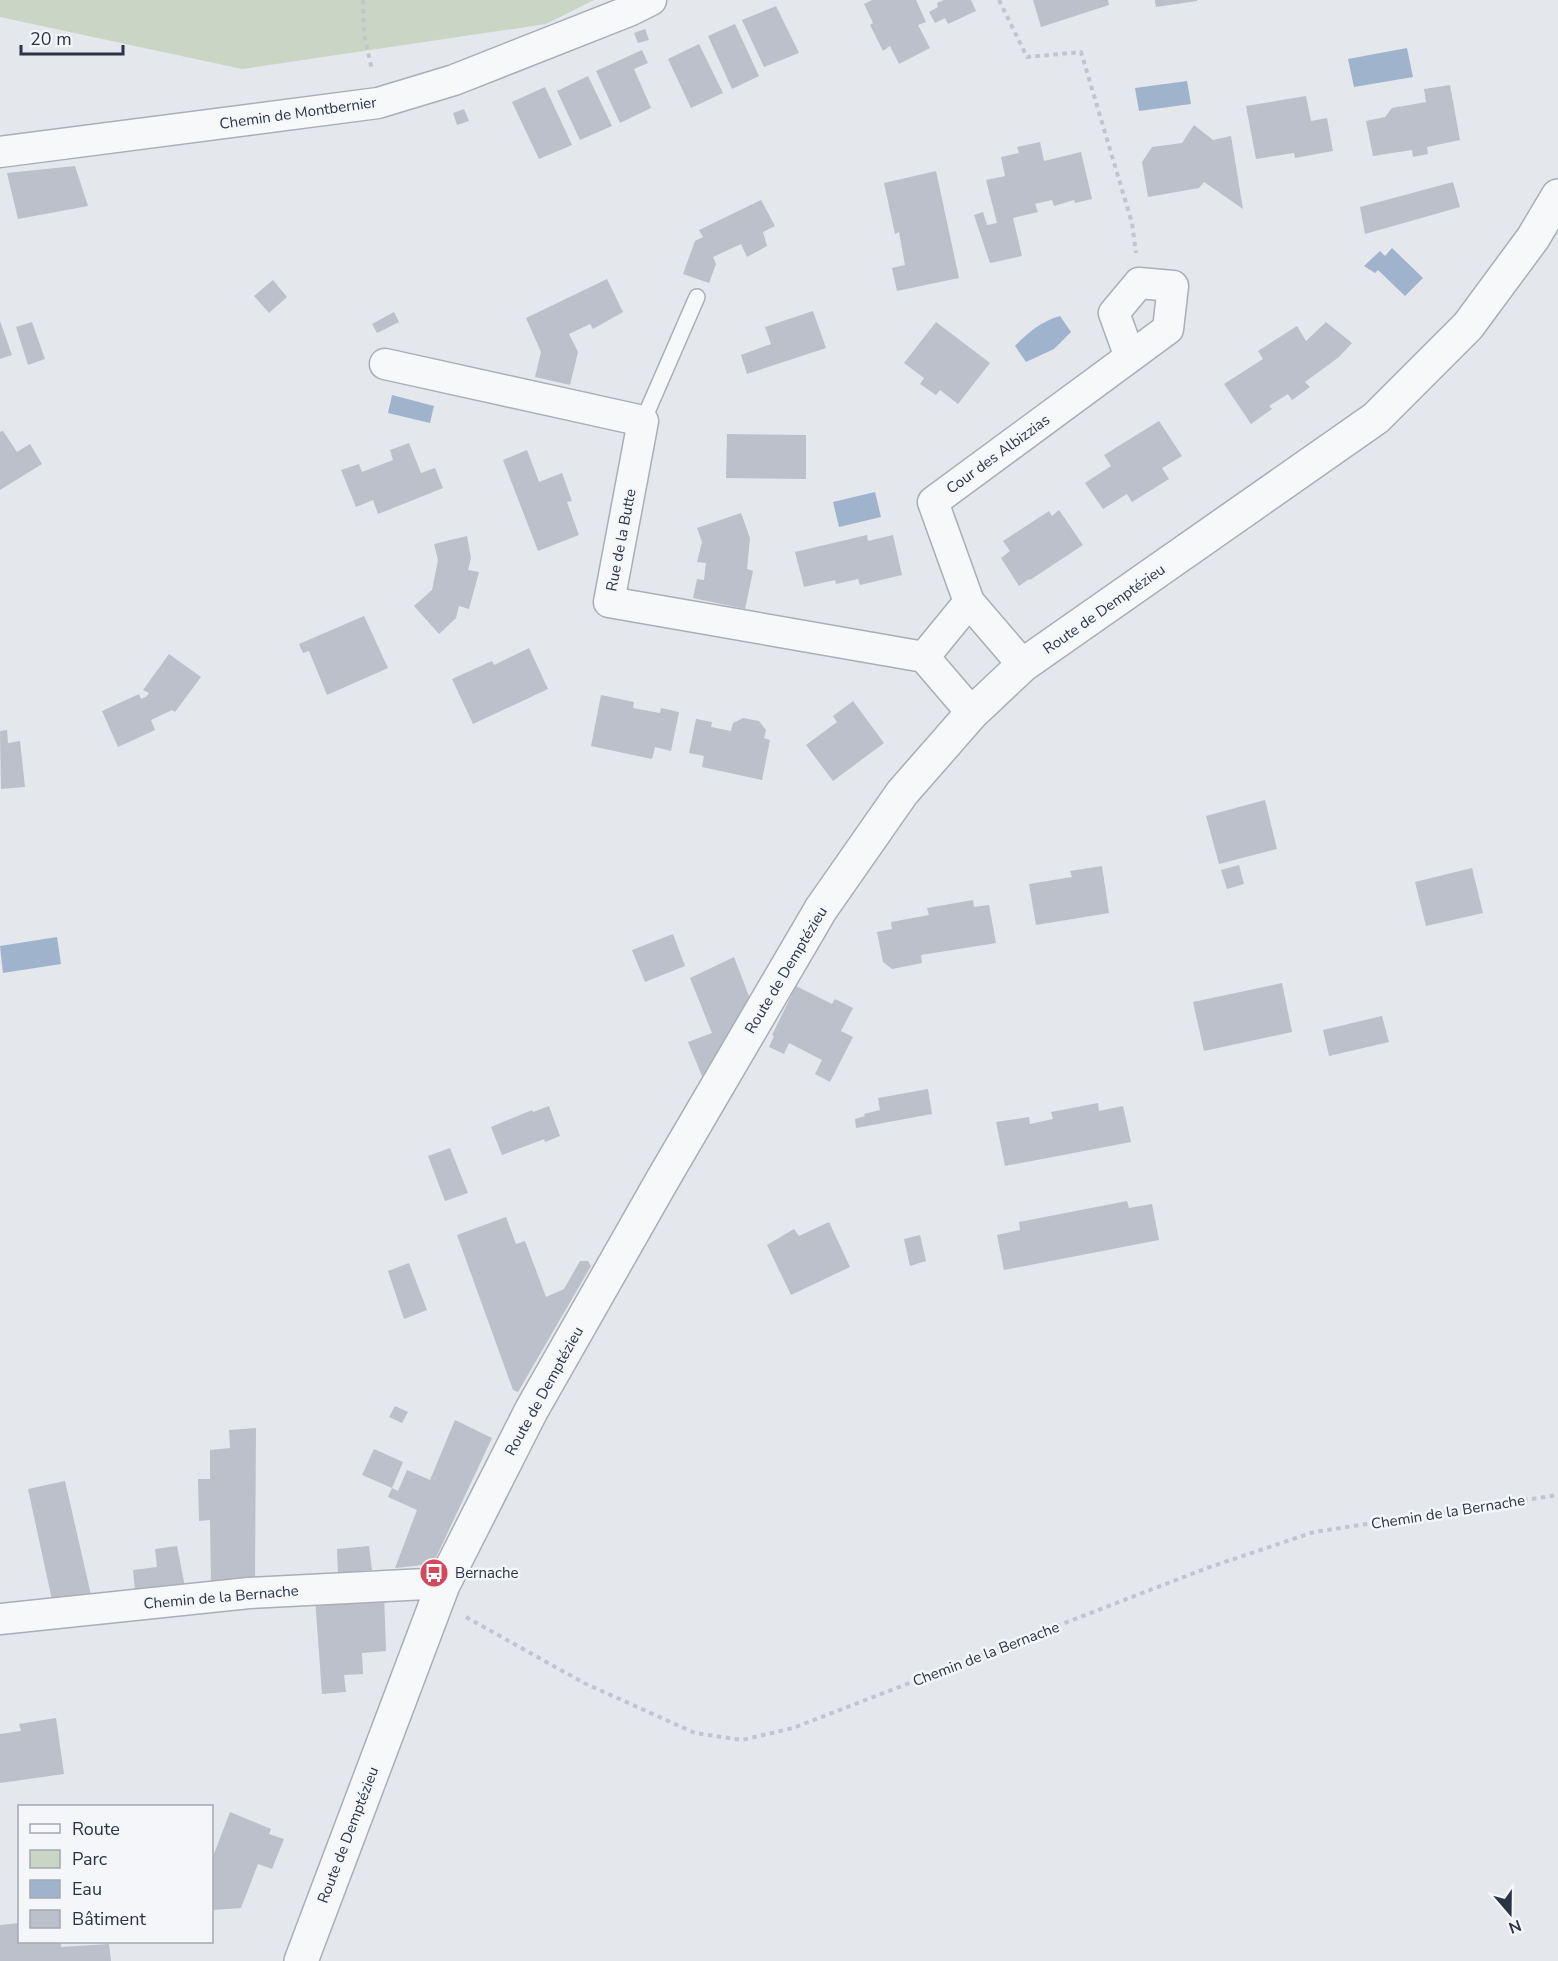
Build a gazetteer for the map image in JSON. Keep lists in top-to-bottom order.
{
  "streets": {
    "street": [
      "Chemin de Montbernier",
      "Cour des Albizzias",
      "Rue de la Butte",
      "Route de Demptézieu",
      "Chemin de la Bernache"
    ]
  },
  "crossings": [
    ["Cour des Albizzias", "Route de Demptézieu"],
    ["Route de Demptézieu", "Chemin de la Bernache"]
  ],
  "places": {
    "bus stop": ["Bernache"]
  },
  "legend": [
    "Route",
    "Parc",
    "Eau",
    "Bâtiment"
  ],
  "scale_bar": "20 m",
  "north": "bottom"
}
